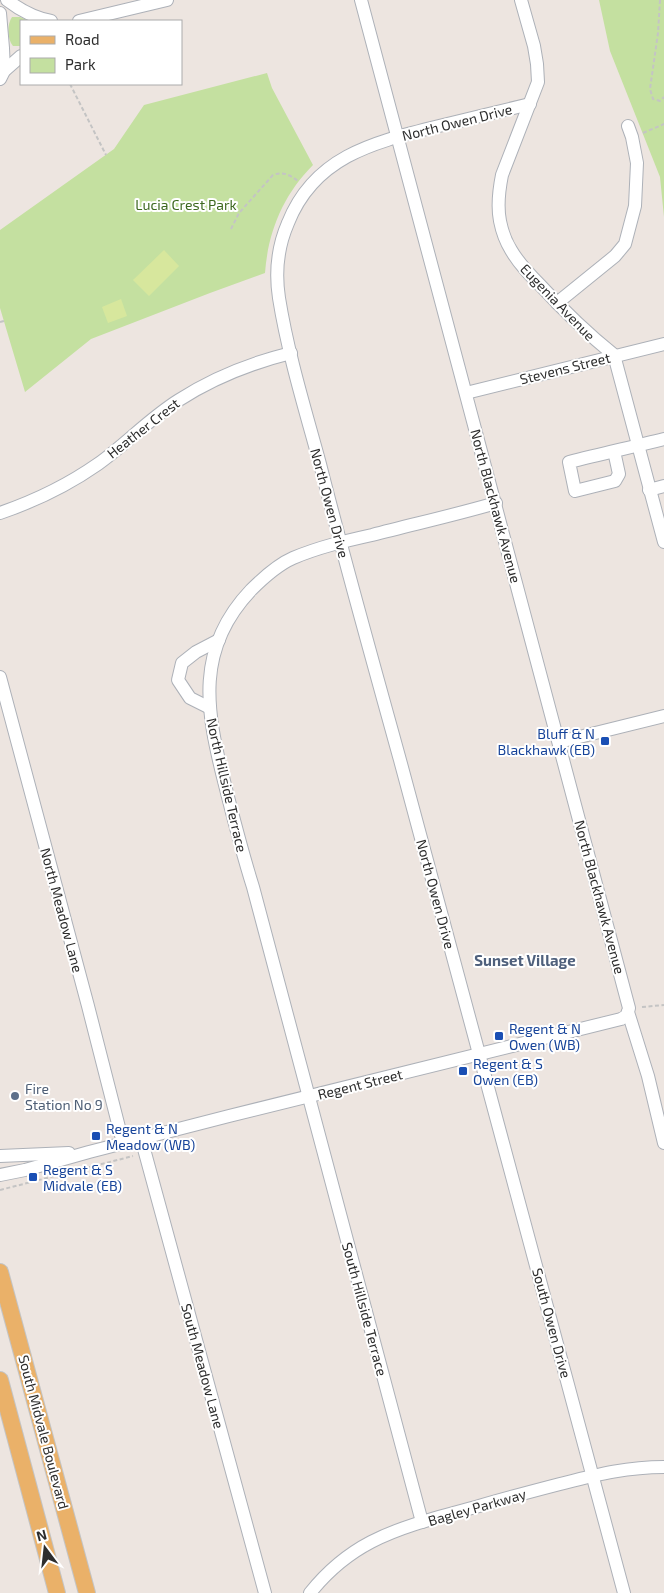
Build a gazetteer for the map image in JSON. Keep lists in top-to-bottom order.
{
  "streets": {
    "main road": ["South Midvale Boulevard"],
    "street": [
      "North Owen Drive",
      "Eugenia Avenue",
      "Stevens Street",
      "Heather Crest",
      "North Blackhawk Avenue",
      "North Hillside Terrace",
      "North Meadow Lane",
      "Regent Street",
      "South Hillside Terrace",
      "South Owen Drive",
      "South Meadow Lane",
      "Bagley Parkway"
    ]
  },
  "crossings": [
    ["North Owen Drive", "Eugenia Avenue"],
    ["North Owen Drive", "Heather Crest"],
    ["North Owen Drive", "North Blackhawk Avenue"],
    ["North Owen Drive", "North Hillside Terrace"],
    ["North Owen Drive", "Regent Street"],
    ["North Owen Drive", "South Owen Drive"],
    ["Eugenia Avenue", "Stevens Street"],
    ["Stevens Street", "North Blackhawk Avenue"],
    ["North Blackhawk Avenue", "North Hillside Terrace"],
    ["North Blackhawk Avenue", "Regent Street"],
    ["North Hillside Terrace", "Regent Street"],
    ["North Hillside Terrace", "South Hillside Terrace"],
    ["North Meadow Lane", "Regent Street"],
    ["Regent Street", "South Hillside Terrace"],
    ["Regent Street", "South Owen Drive"],
    ["Regent Street", "South Meadow Lane"],
    ["South Hillside Terrace", "Bagley Parkway"],
    ["South Owen Drive", "Bagley Parkway"]
  ],
  "districts": ["Sunset Village"],
  "parks": ["Lucia Crest Park"],
  "places": {
    "transit": [
      "Bluff & N Blackhawk (EB)",
      "Regent & N Owen (WB)",
      "Regent & S Owen (EB)",
      "Regent & N Meadow (WB)",
      "Regent & S Midvale (EB)"
    ],
    "other": ["Fire Station No 9"]
  },
  "legend": ["Road", "Park"],
  "north": "top"
}
